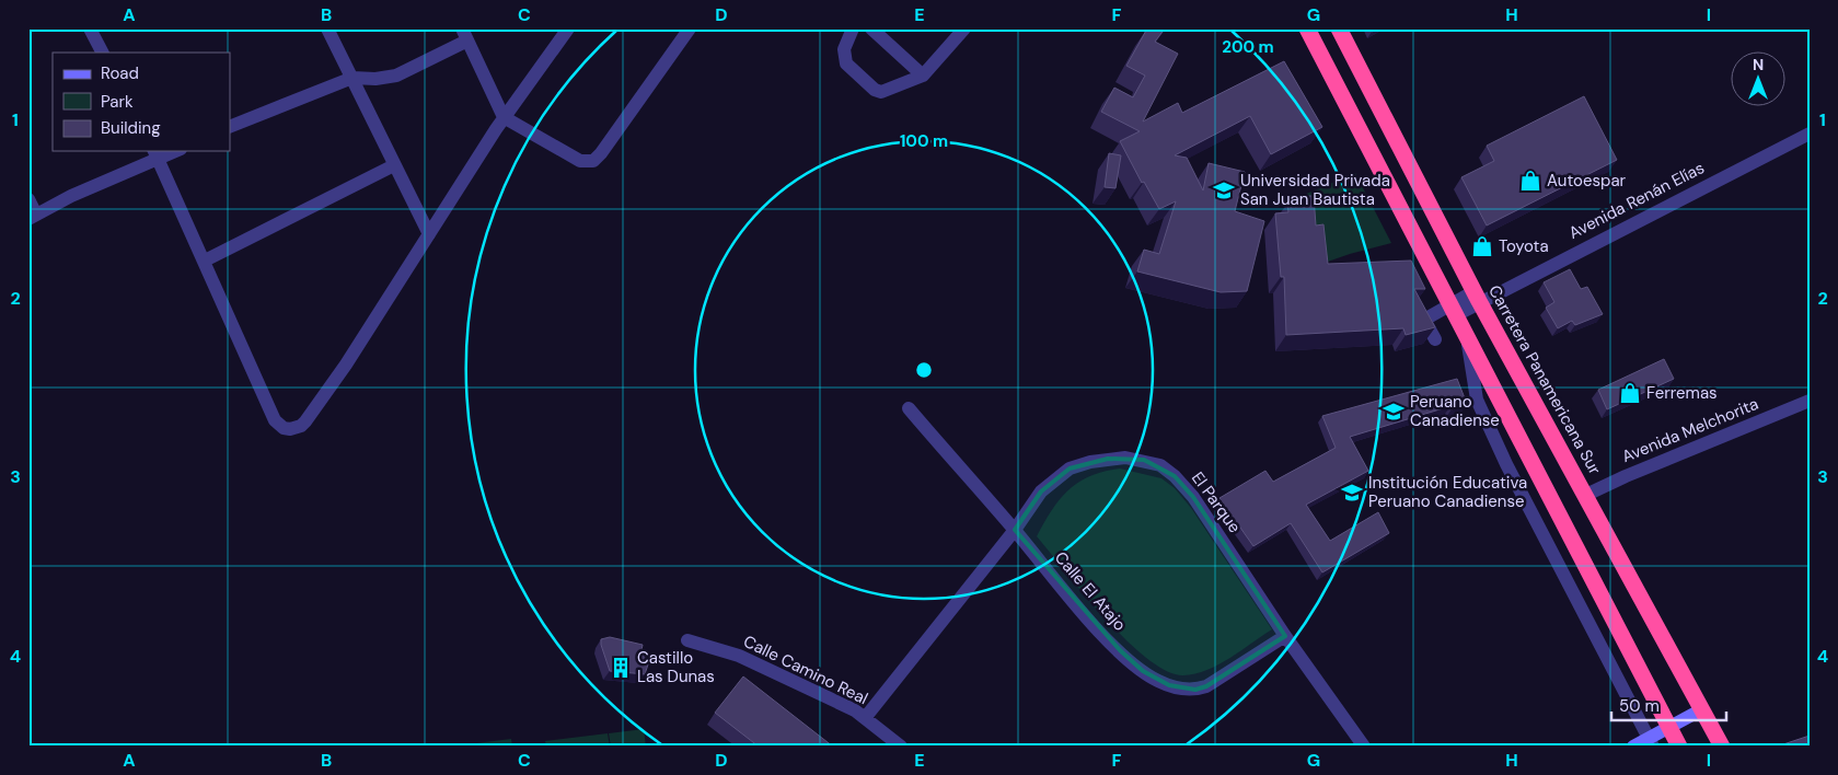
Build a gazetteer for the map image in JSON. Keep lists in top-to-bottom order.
{
  "streets": {
    "highway": ["Carretera Panamericana Sur"],
    "street": [
      "Avenida Renán Elías",
      "Avenida Melchorita",
      "El Parque",
      "Calle El Atajo",
      "Calle Camino Real"
    ]
  },
  "crossings": [
    ["Avenida Renán Elías", "Carretera Panamericana Sur"],
    ["Carretera Panamericana Sur", "Avenida Melchorita"],
    ["El Parque", "Calle El Atajo"],
    ["El Parque", "Calle Camino Real"]
  ],
  "places": {
    "shop": ["Autoespar", "Toyota", "Ferremas"],
    "school or university": ["Universidad Privada San Juan Bautista", "Peruano Canadiense", "Institución Educativa Peruano Canadiense"],
    "building": ["Castillo Las Dunas"]
  },
  "legend": ["Road", "Park", "Building"],
  "scale_bar": "50 m",
  "north": "top",
  "grid": {
    "columns": [
      "A",
      "B",
      "C",
      "D",
      "E",
      "F",
      "G",
      "H",
      "I"
    ],
    "rows": [
      "1",
      "2",
      "3",
      "4"
    ]
  },
  "rings": ["200 m", "100 m"]
}
